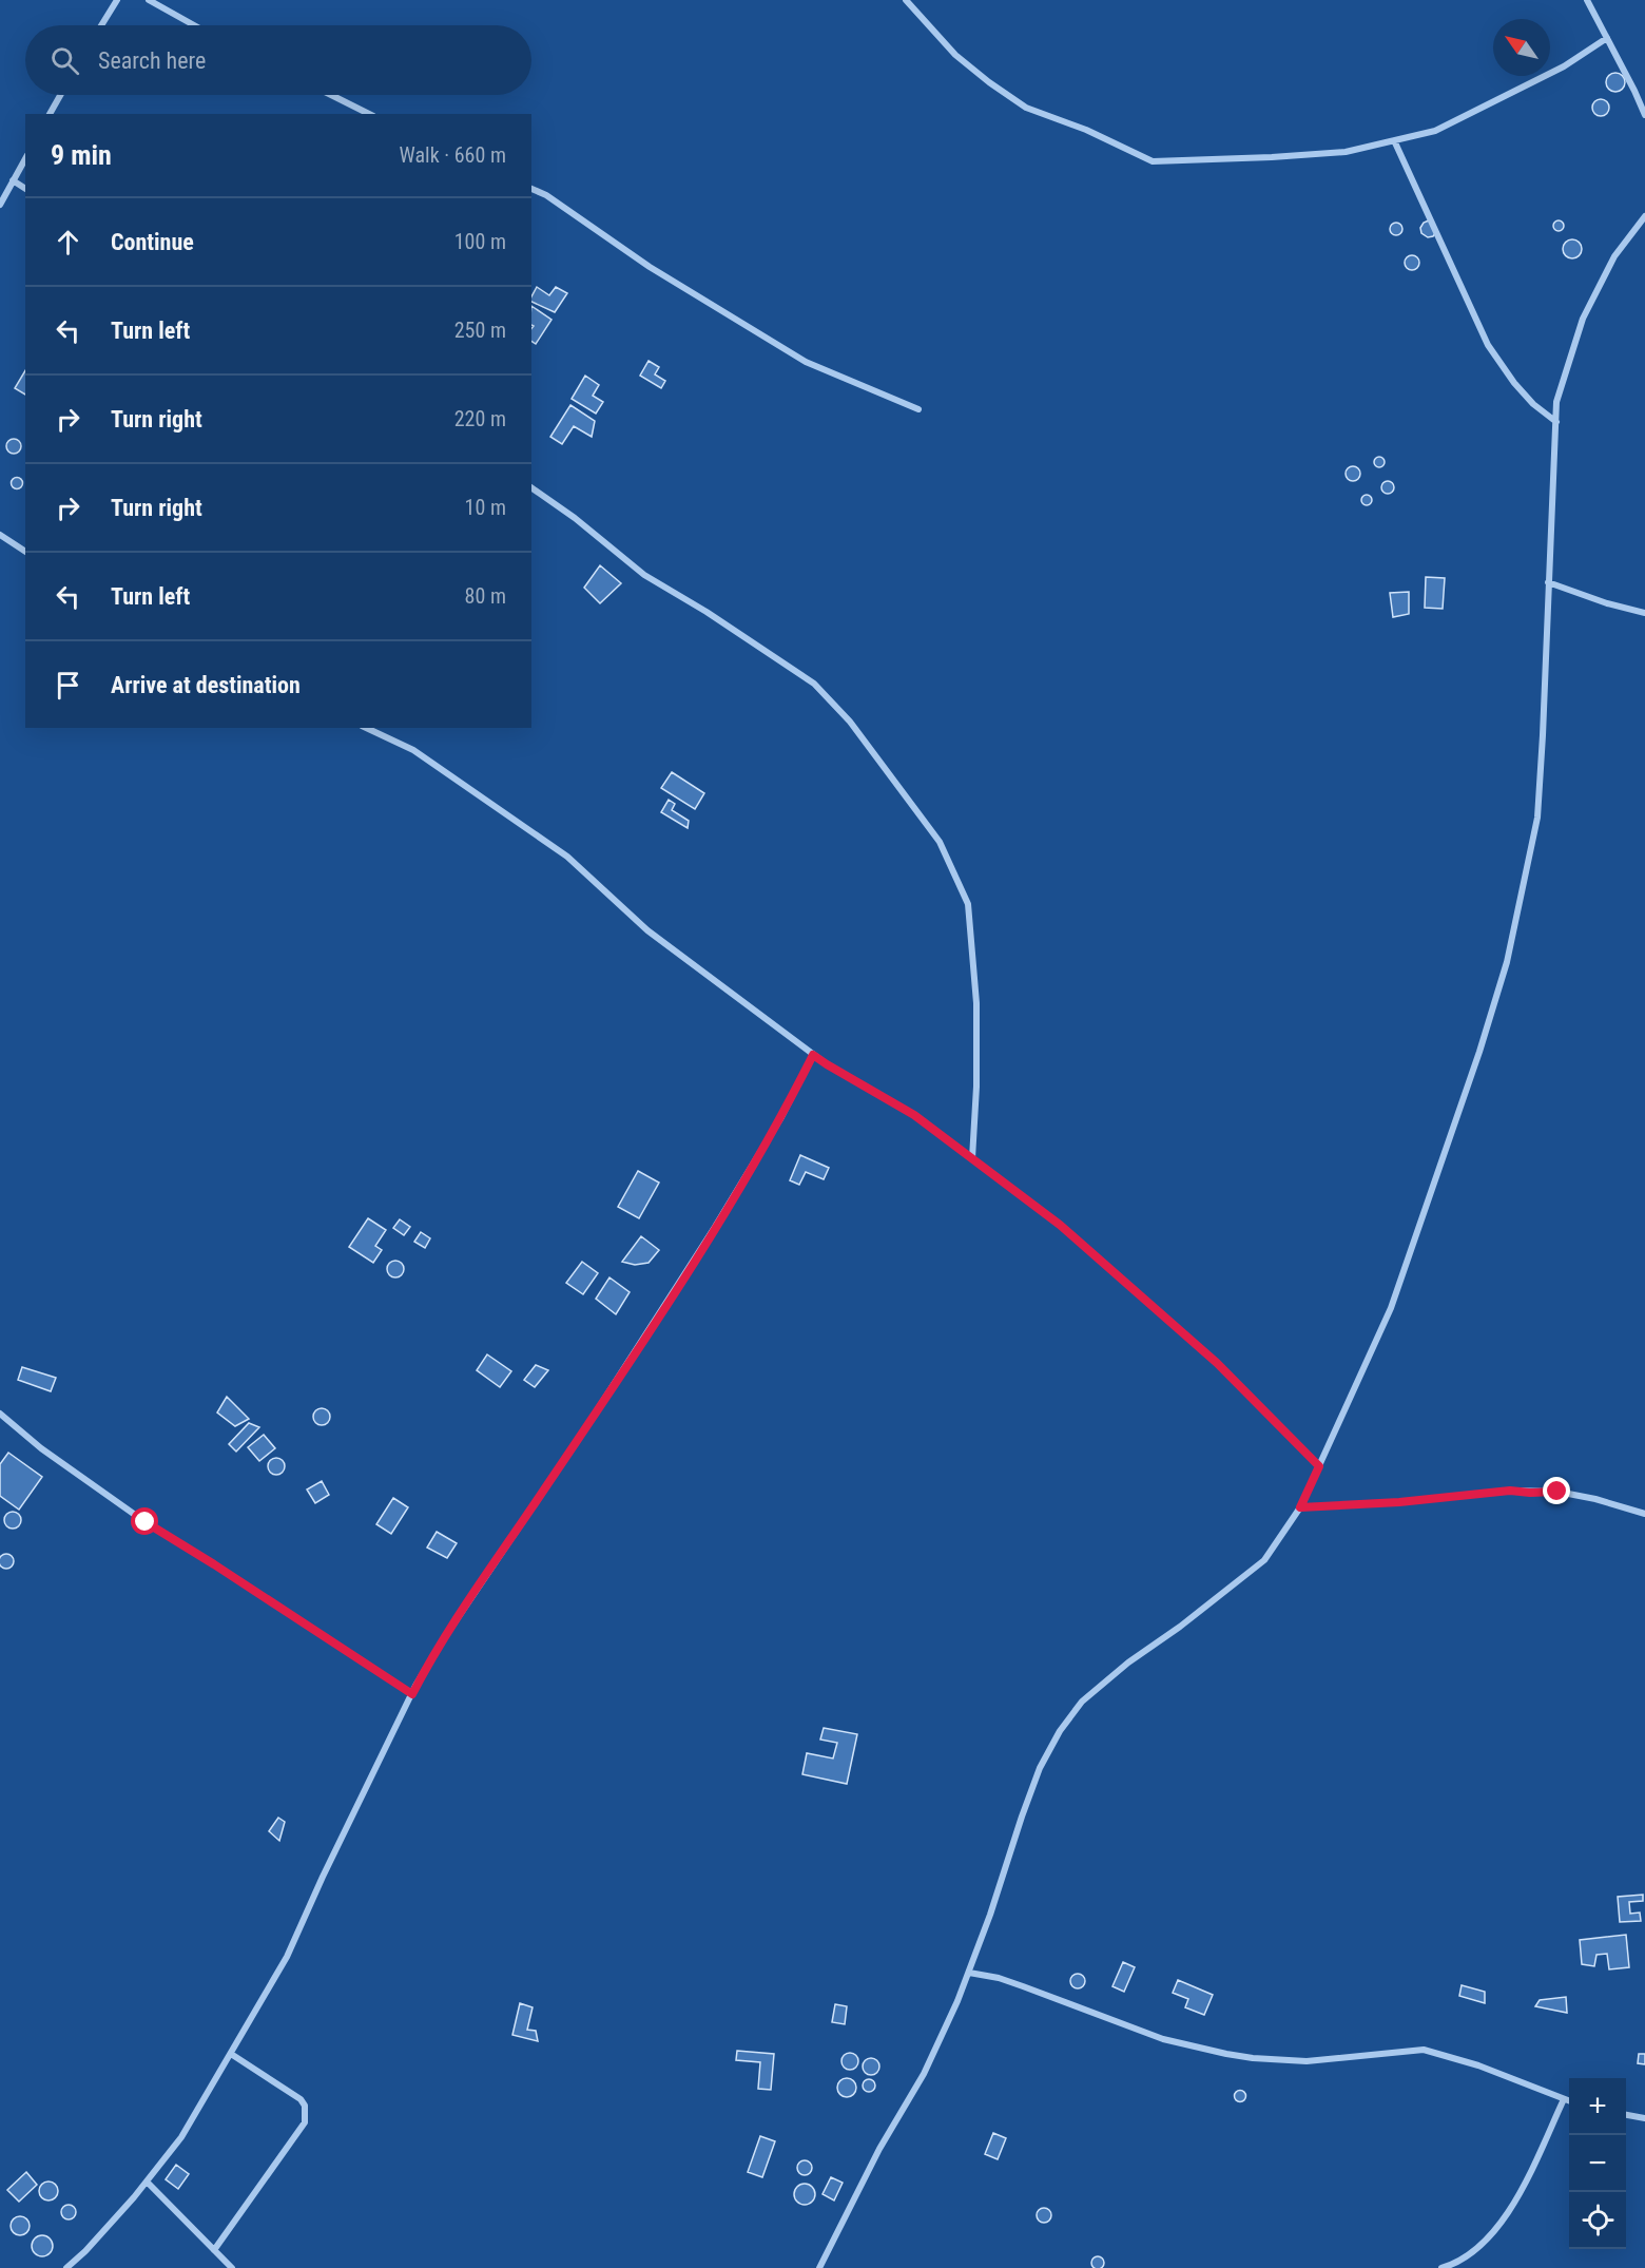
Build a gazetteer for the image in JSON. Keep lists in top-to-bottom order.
{
  "north": "top left",
  "page": {
    "search": "Search here",
    "heading": ["9 min", "Walk · 660 m"],
    "list": [
      ["Continue", "100 m"],
      ["Turn left", "250 m"],
      ["Turn right", "220 m"],
      ["Turn right", "10 m"],
      ["Turn left", "80 m"],
      "Arrive at destination"
    ],
    "map_buttons": ["+", "−"]
  }
}
